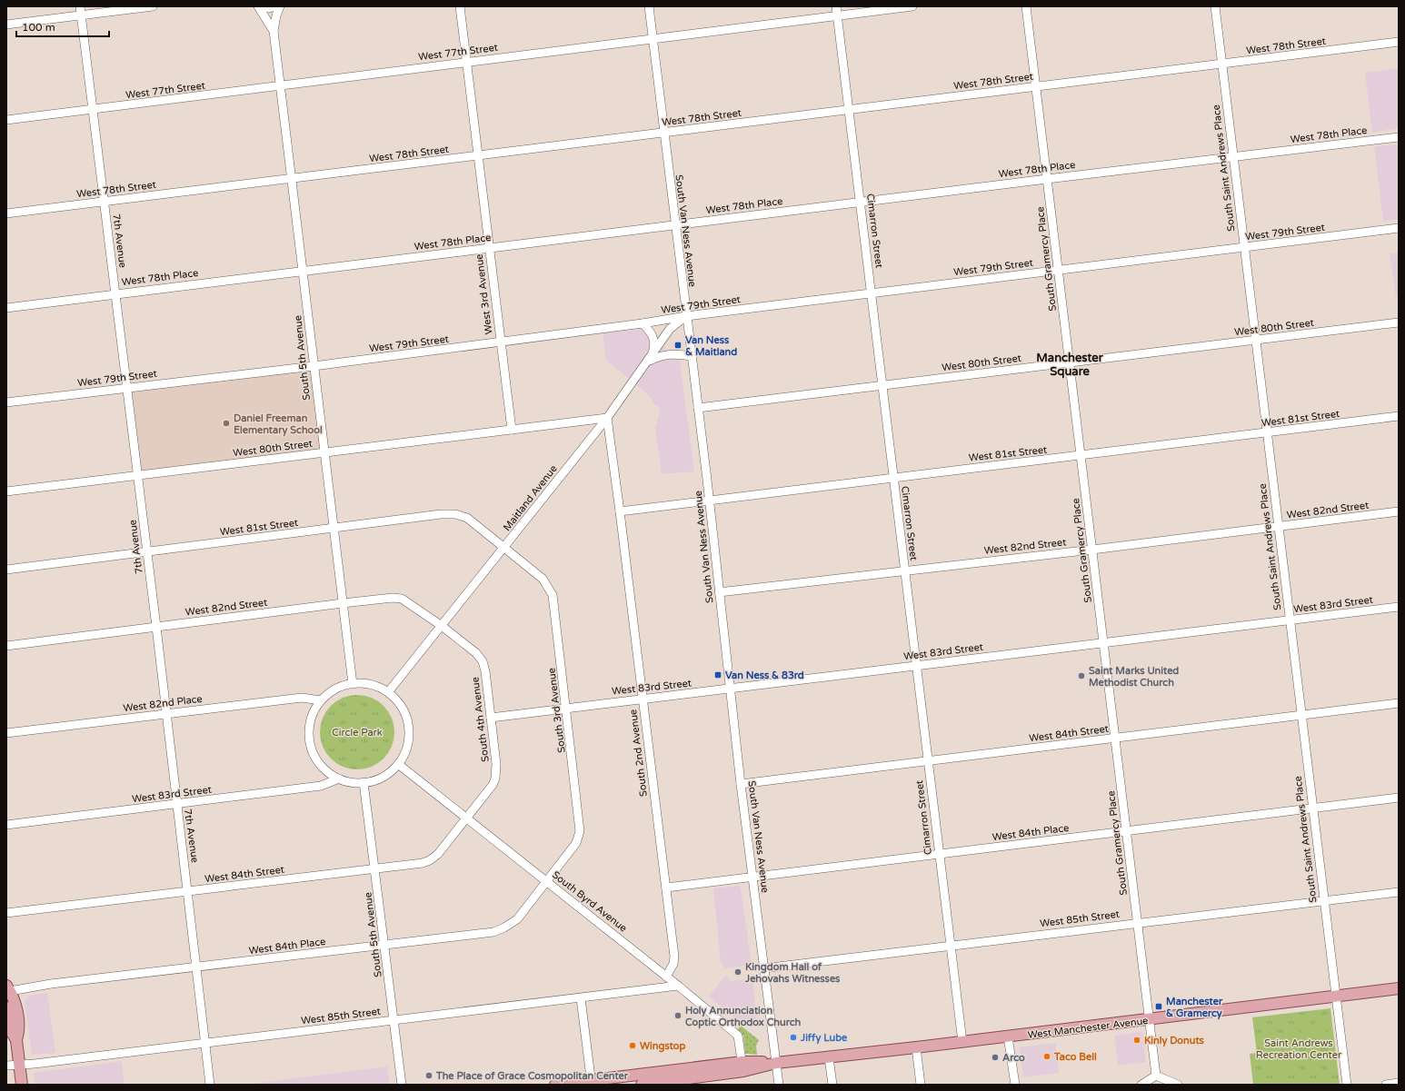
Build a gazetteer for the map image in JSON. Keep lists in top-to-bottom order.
{
  "streets": {
    "main road": ["West Manchester Avenue"],
    "street": [
      "West 78th Street",
      "West 77th Street",
      "West 78th Place",
      "South Saint Andrews Place",
      "South Van Ness Avenue",
      "Cimarron Street",
      "West 79th Street",
      "7th Avenue",
      "South Gramercy Place",
      "West 3rd Avenue",
      "West 80th Street",
      "South 5th Avenue",
      "West 81st Street",
      "Maitland Avenue",
      "West 82nd Street",
      "West 83rd Street",
      "West 82nd Place",
      "South 3rd Avenue",
      "South 4th Avenue",
      "West 84th Street",
      "South 2nd Avenue",
      "West 84th Place",
      "South Byrd Avenue",
      "West 85th Street"
    ]
  },
  "crossings": [
    ["West 78th Street", "South Saint Andrews Place"],
    ["West 78th Street", "South Van Ness Avenue"],
    ["West 78th Street", "Cimarron Street"],
    ["West 78th Street", "7th Avenue"],
    ["West 78th Street", "South Gramercy Place"],
    ["West 78th Street", "West 3rd Avenue"],
    ["West 78th Street", "South 5th Avenue"],
    ["West 77th Street", "South Van Ness Avenue"],
    ["West 77th Street", "Cimarron Street"],
    ["West 77th Street", "7th Avenue"],
    ["West 77th Street", "South 5th Avenue"],
    ["West 78th Place", "South Saint Andrews Place"],
    ["West 78th Place", "South Van Ness Avenue"],
    ["West 78th Place", "Cimarron Street"],
    ["West 78th Place", "7th Avenue"],
    ["West 78th Place", "South Gramercy Place"],
    ["West 78th Place", "West 3rd Avenue"],
    ["West 78th Place", "South 5th Avenue"],
    ["South Saint Andrews Place", "West 79th Street"],
    ["South Saint Andrews Place", "West 80th Street"],
    ["South Saint Andrews Place", "West 81st Street"],
    ["South Saint Andrews Place", "West 82nd Street"],
    ["South Saint Andrews Place", "West 83rd Street"],
    ["South Saint Andrews Place", "West 84th Street"],
    ["South Saint Andrews Place", "West 84th Place"],
    ["South Saint Andrews Place", "West 85th Street"],
    ["South Saint Andrews Place", "West Manchester Avenue"],
    ["South Van Ness Avenue", "West 79th Street"],
    ["South Van Ness Avenue", "West 80th Street"],
    ["South Van Ness Avenue", "West 81st Street"],
    ["South Van Ness Avenue", "Maitland Avenue"],
    ["South Van Ness Avenue", "West 82nd Street"],
    ["South Van Ness Avenue", "West 83rd Street"],
    ["South Van Ness Avenue", "West 84th Street"],
    ["South Van Ness Avenue", "West 84th Place"],
    ["South Van Ness Avenue", "West 85th Street"],
    ["South Van Ness Avenue", "West Manchester Avenue"],
    ["Cimarron Street", "West 79th Street"],
    ["Cimarron Street", "West 80th Street"],
    ["Cimarron Street", "West 81st Street"],
    ["Cimarron Street", "West 82nd Street"],
    ["Cimarron Street", "West 83rd Street"],
    ["Cimarron Street", "West 84th Street"],
    ["Cimarron Street", "West 84th Place"],
    ["Cimarron Street", "West 85th Street"],
    ["Cimarron Street", "West Manchester Avenue"],
    ["West 79th Street", "7th Avenue"],
    ["West 79th Street", "South Gramercy Place"],
    ["West 79th Street", "West 3rd Avenue"],
    ["West 79th Street", "South 5th Avenue"],
    ["West 79th Street", "Maitland Avenue"],
    ["7th Avenue", "West 80th Street"],
    ["7th Avenue", "West 81st Street"],
    ["7th Avenue", "West 82nd Street"],
    ["7th Avenue", "West 83rd Street"],
    ["7th Avenue", "West 82nd Place"],
    ["7th Avenue", "West 84th Street"],
    ["7th Avenue", "West 84th Place"],
    ["7th Avenue", "West 85th Street"],
    ["South Gramercy Place", "West 80th Street"],
    ["South Gramercy Place", "West 81st Street"],
    ["South Gramercy Place", "West 82nd Street"],
    ["South Gramercy Place", "West 83rd Street"],
    ["South Gramercy Place", "West 84th Street"],
    ["South Gramercy Place", "West 84th Place"],
    ["South Gramercy Place", "West 85th Street"],
    ["South Gramercy Place", "West Manchester Avenue"],
    ["West 3rd Avenue", "West 80th Street"],
    ["West 80th Street", "South 5th Avenue"],
    ["West 80th Street", "Maitland Avenue"],
    ["West 80th Street", "South 2nd Avenue"],
    ["South 5th Avenue", "West 81st Street"],
    ["South 5th Avenue", "Maitland Avenue"],
    ["South 5th Avenue", "West 82nd Street"],
    ["South 5th Avenue", "West 83rd Street"],
    ["South 5th Avenue", "West 82nd Place"],
    ["South 5th Avenue", "West 84th Street"],
    ["South 5th Avenue", "West 84th Place"],
    ["South 5th Avenue", "South Byrd Avenue"],
    ["South 5th Avenue", "West 85th Street"],
    ["West 81st Street", "Maitland Avenue"],
    ["West 81st Street", "South 3rd Avenue"],
    ["West 81st Street", "South 2nd Avenue"],
    ["Maitland Avenue", "West 82nd Street"],
    ["Maitland Avenue", "West 83rd Street"],
    ["Maitland Avenue", "West 82nd Place"],
    ["Maitland Avenue", "South 3rd Avenue"],
    ["Maitland Avenue", "South 4th Avenue"],
    ["Maitland Avenue", "South 2nd Avenue"],
    ["Maitland Avenue", "South Byrd Avenue"],
    ["West 82nd Street", "South 4th Avenue"],
    ["West 83rd Street", "West 82nd Place"],
    ["West 83rd Street", "South 3rd Avenue"],
    ["West 83rd Street", "South 4th Avenue"],
    ["West 83rd Street", "South 2nd Avenue"],
    ["West 83rd Street", "South Byrd Avenue"],
    ["West 82nd Place", "South Byrd Avenue"],
    ["South 3rd Avenue", "West 84th Place"],
    ["South 3rd Avenue", "South Byrd Avenue"],
    ["South 4th Avenue", "West 84th Street"],
    ["South 4th Avenue", "South Byrd Avenue"],
    ["West 84th Street", "South Byrd Avenue"],
    ["South 2nd Avenue", "West 84th Place"],
    ["South 2nd Avenue", "South Byrd Avenue"],
    ["West 84th Place", "South Byrd Avenue"],
    ["South Byrd Avenue", "West 85th Street"],
    ["South Byrd Avenue", "West Manchester Avenue"]
  ],
  "districts": ["Manchester Square"],
  "parks": ["Circle Park", "Saint Andrews Recreation Center"],
  "places": {
    "transit": ["Van Ness & Maitland", "Van Ness & 83rd", "Manchester & Gramercy"],
    "other": [
      "Daniel Freeman Elementary School",
      "Saint Marks United Methodist Church",
      "Kingdom Hall of Jehovahs Witnesses",
      "Holy Annunciation Coptic Orthodox Church",
      "Jiffy Lube",
      "Kinly Donuts",
      "Wingstop",
      "Taco Bell",
      "Arco",
      "The Place of Grace Cosmopolitan Center"
    ]
  },
  "scale_bar": "100 m"
}
